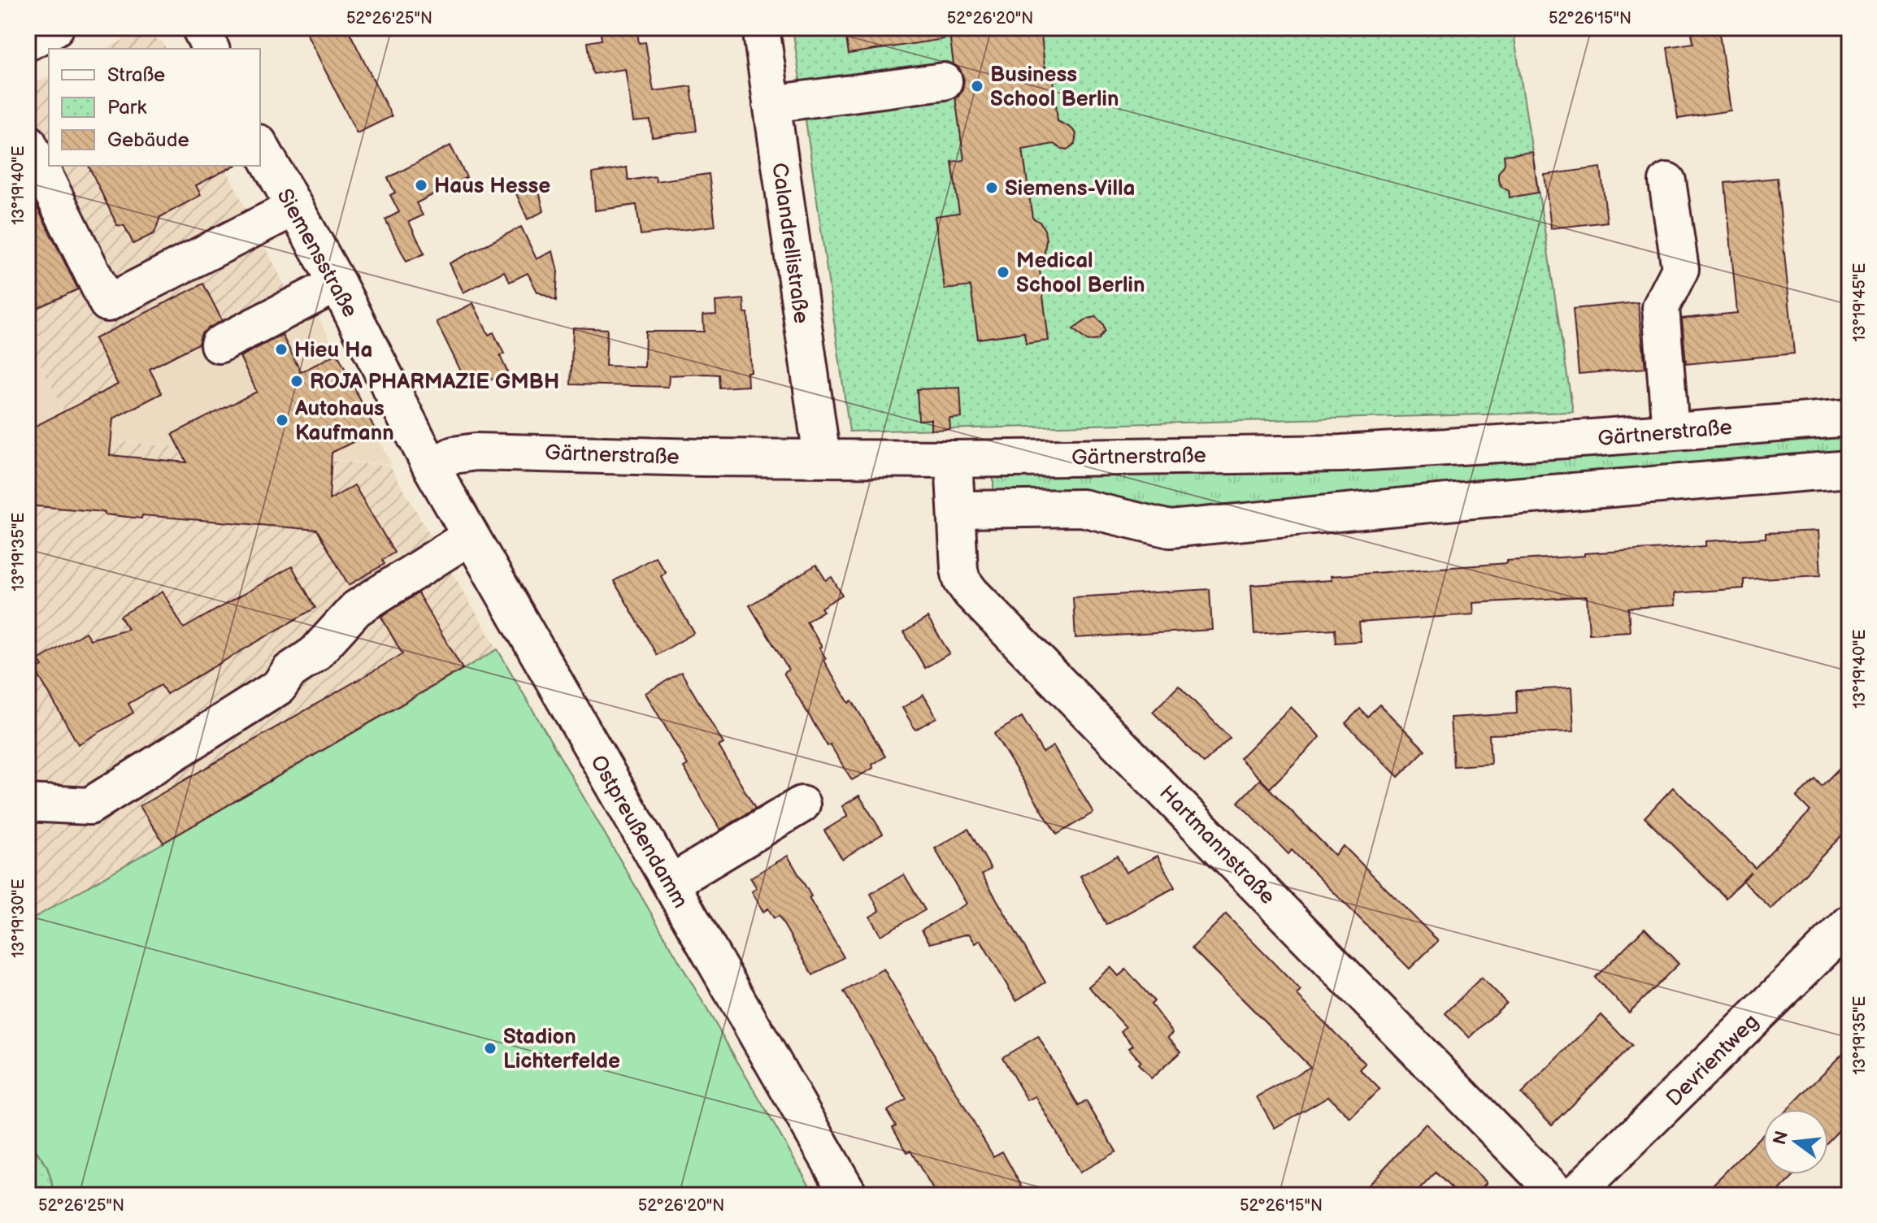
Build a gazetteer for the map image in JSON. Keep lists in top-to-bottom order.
{
  "streets": {
    "street": [
      "Calandrellistraße",
      "Siemensstraße",
      "Gärtnerstraße",
      "Ostpreußendamm",
      "Hartmannstraße",
      "Devrientweg"
    ]
  },
  "crossings": [
    ["Calandrellistraße", "Gärtnerstraße"],
    ["Siemensstraße", "Gärtnerstraße"],
    ["Siemensstraße", "Ostpreußendamm"],
    ["Gärtnerstraße", "Ostpreußendamm"],
    ["Gärtnerstraße", "Hartmannstraße"]
  ],
  "places": [
    "Business School Berlin",
    "Haus Hesse",
    "Siemens-Villa",
    "Medical School Berlin",
    "Hieu Ha",
    "ROJA PHARMAZIE GMBH",
    "Autohaus Kaufmann",
    "Stadion Lichterfelde"
  ],
  "legend": ["Straße", "Park", "Gebäude"],
  "north": "left",
  "coordinates": [
    "52°26'25\"N",
    "52°26'20\"N",
    "52°26'15\"N",
    "13°19'40\"E",
    "13°19'45\"E",
    "13°19'35\"E",
    "13°19'30\"E"
  ]
}
